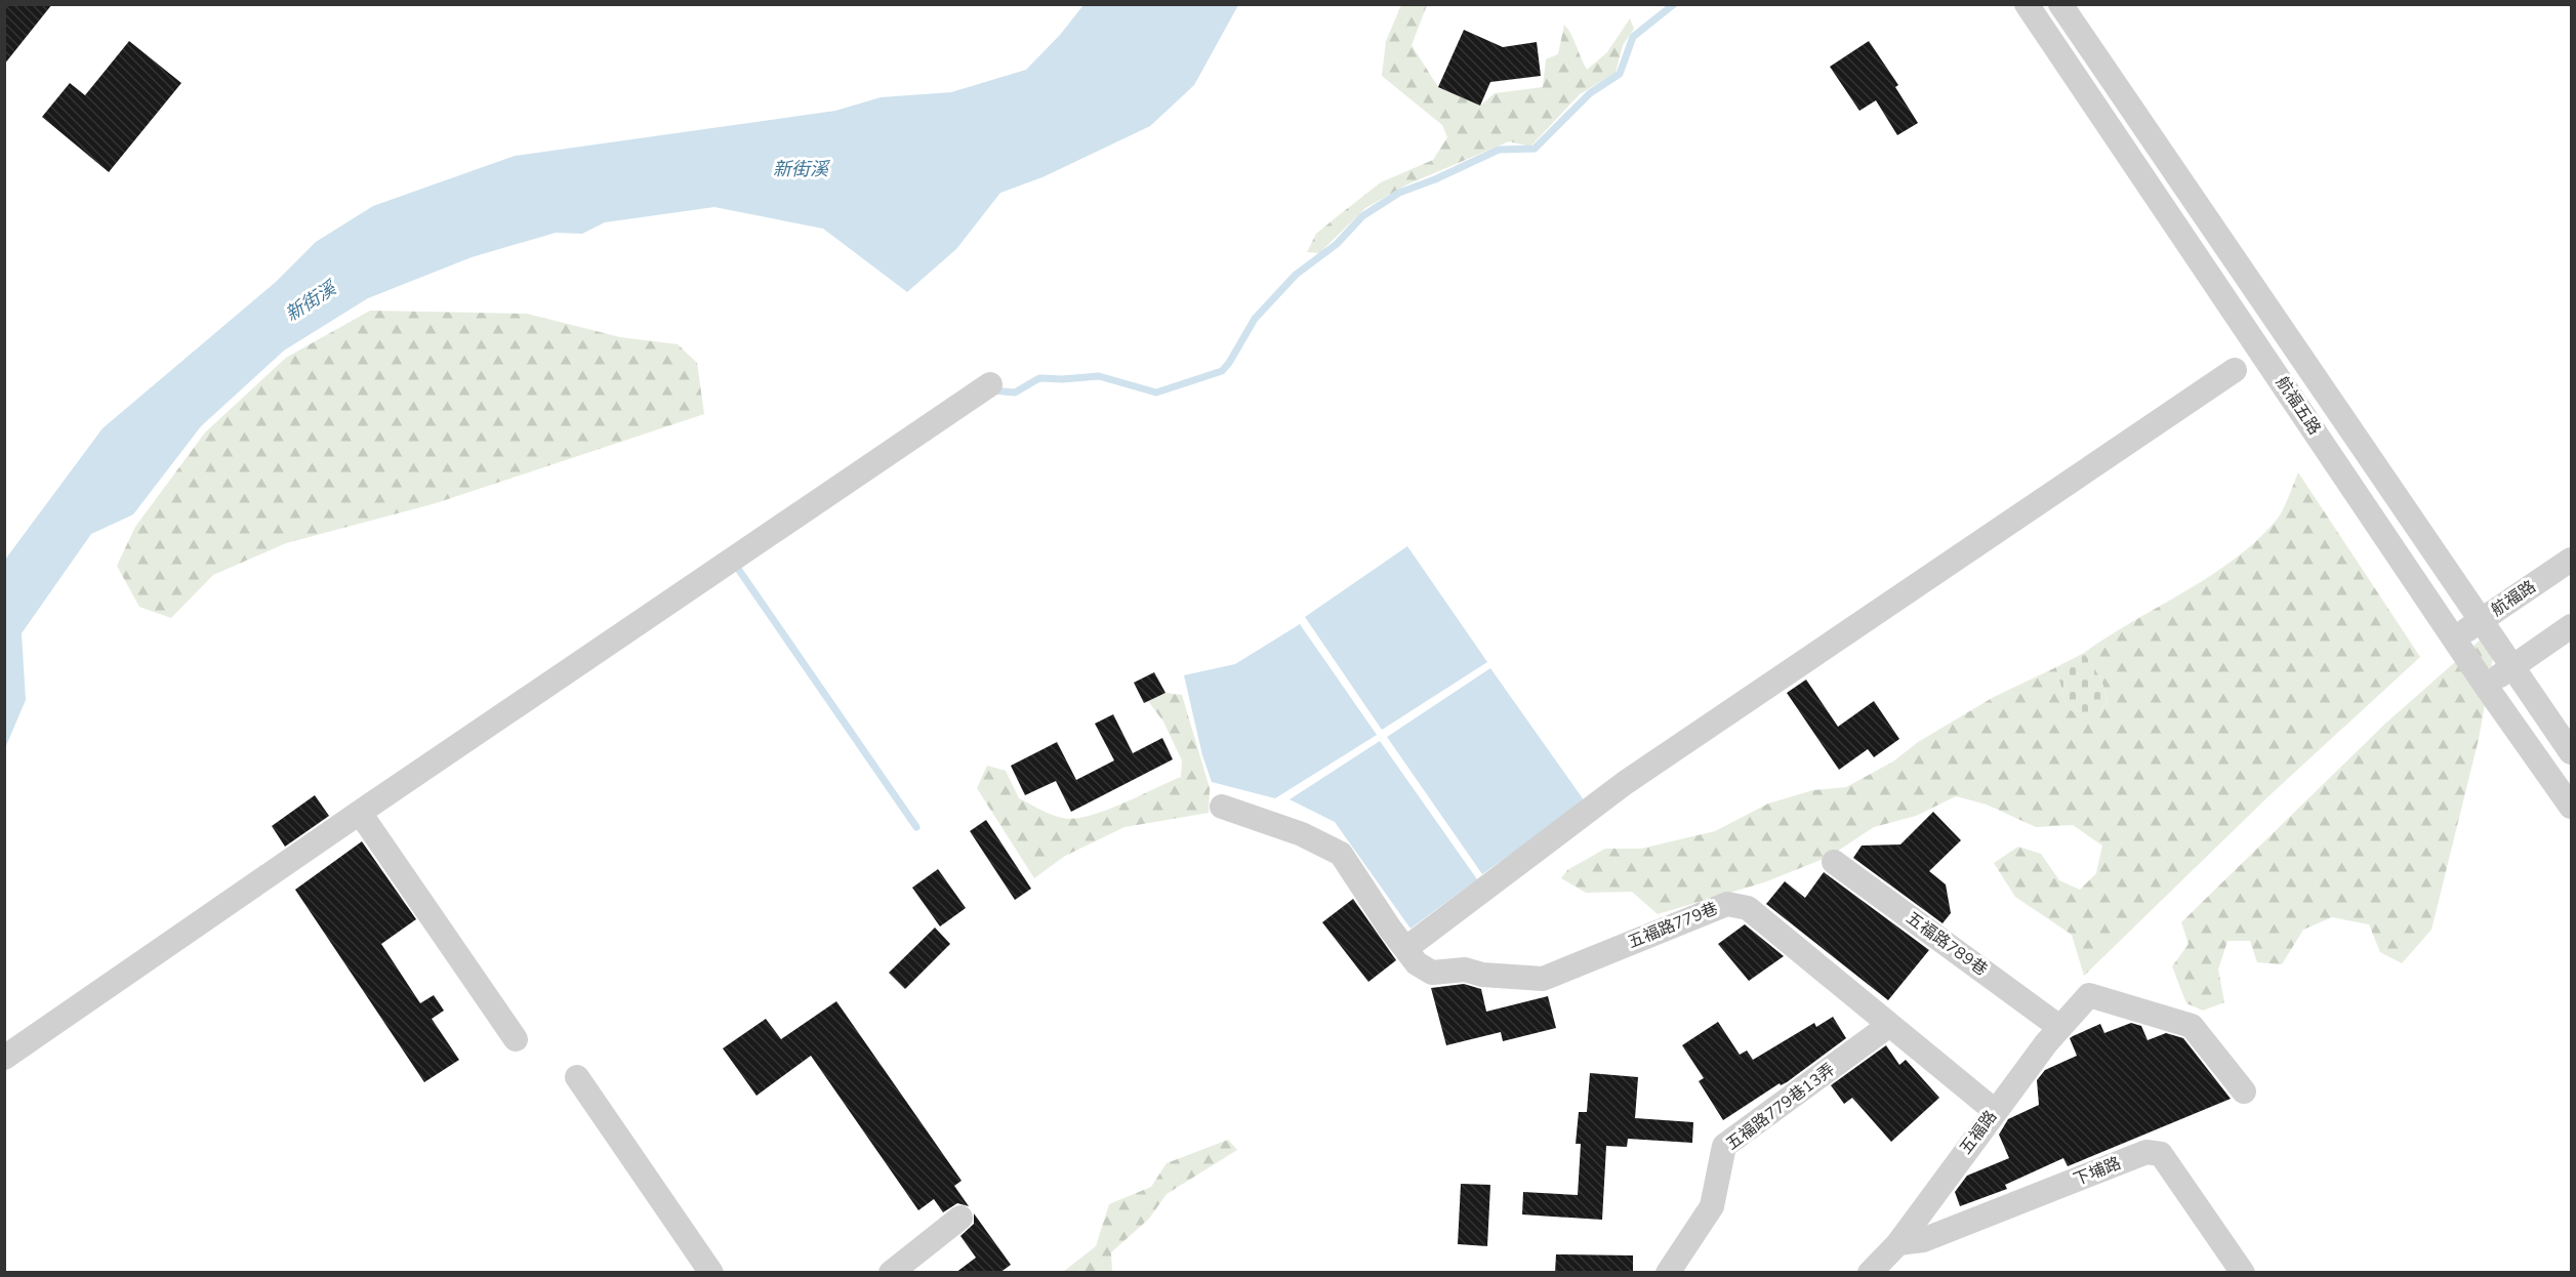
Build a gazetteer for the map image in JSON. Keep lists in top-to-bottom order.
{
  "streets": {
    "street": [
      "航福五路",
      "航福路",
      "五福路779巷",
      "五福路789巷",
      "五福路779巷13弄",
      "五福路",
      "下埔路"
    ]
  },
  "crossings": [
    ["航福五路", "航福路"],
    ["五福路779巷", "五福路779巷13弄"],
    ["五福路779巷", "五福路"],
    ["五福路789巷", "五福路"],
    ["五福路", "下埔路"]
  ],
  "water": ["新街溪"]
}
